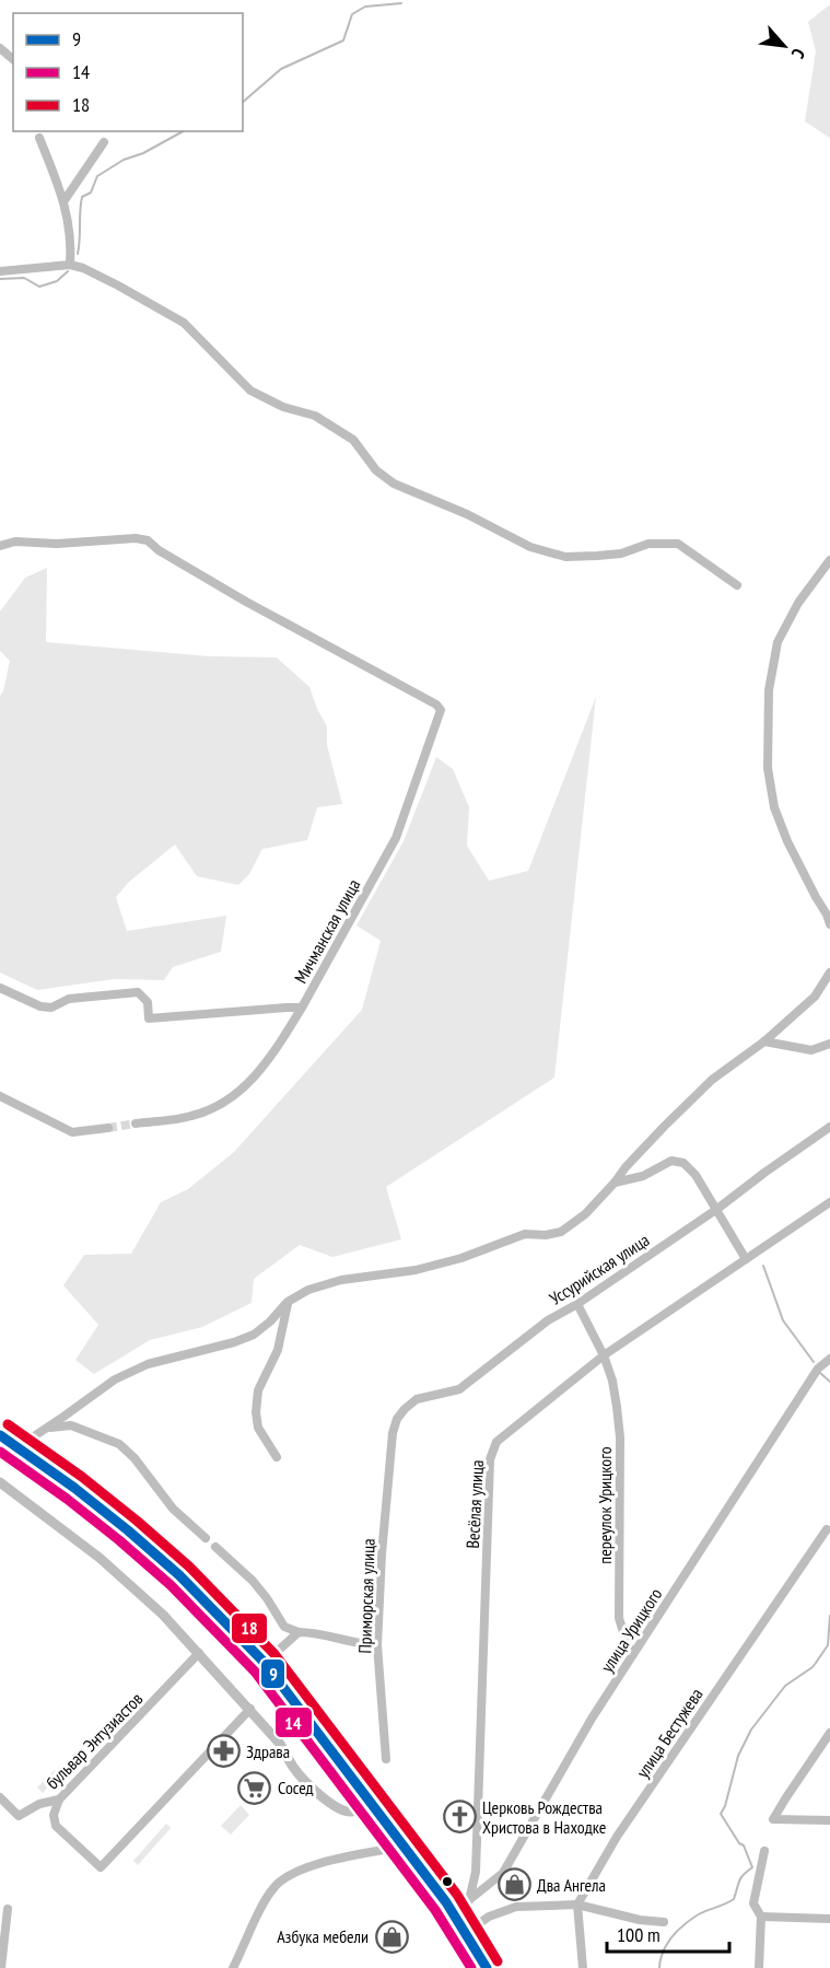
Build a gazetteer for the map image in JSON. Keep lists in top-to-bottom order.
{
  "streets": {
    "street": [
      "Мичманская улица",
      "Уссурийская улица",
      "Весёлая улица",
      "переулок Урицкого",
      "Приморская улица",
      "улица Урицкого",
      "улица Бестужева",
      "бульвар Энтузиастов"
    ]
  },
  "crossings": [
    ["Уссурийская улица", "переулок Урицкого"],
    ["Уссурийская улица", "Приморская улица"],
    ["Весёлая улица", "переулок Урицкого"],
    ["Весёлая улица", "улица Урицкого"],
    ["переулок Урицкого", "улица Урицкого"]
  ],
  "places": {
    "pharmacy": ["Здрава"],
    "supermarket": ["Сосед"],
    "church": ["Церковь Рождества Христова в Находке"],
    "shop": ["Два Ангела", "Азбука мебели"]
  },
  "lines": ["transit line 18", "transit line 9", "transit line 14"],
  "legend": ["9", "14", "18"],
  "scale_bar": "100 m",
  "north": "bottom right"
}
